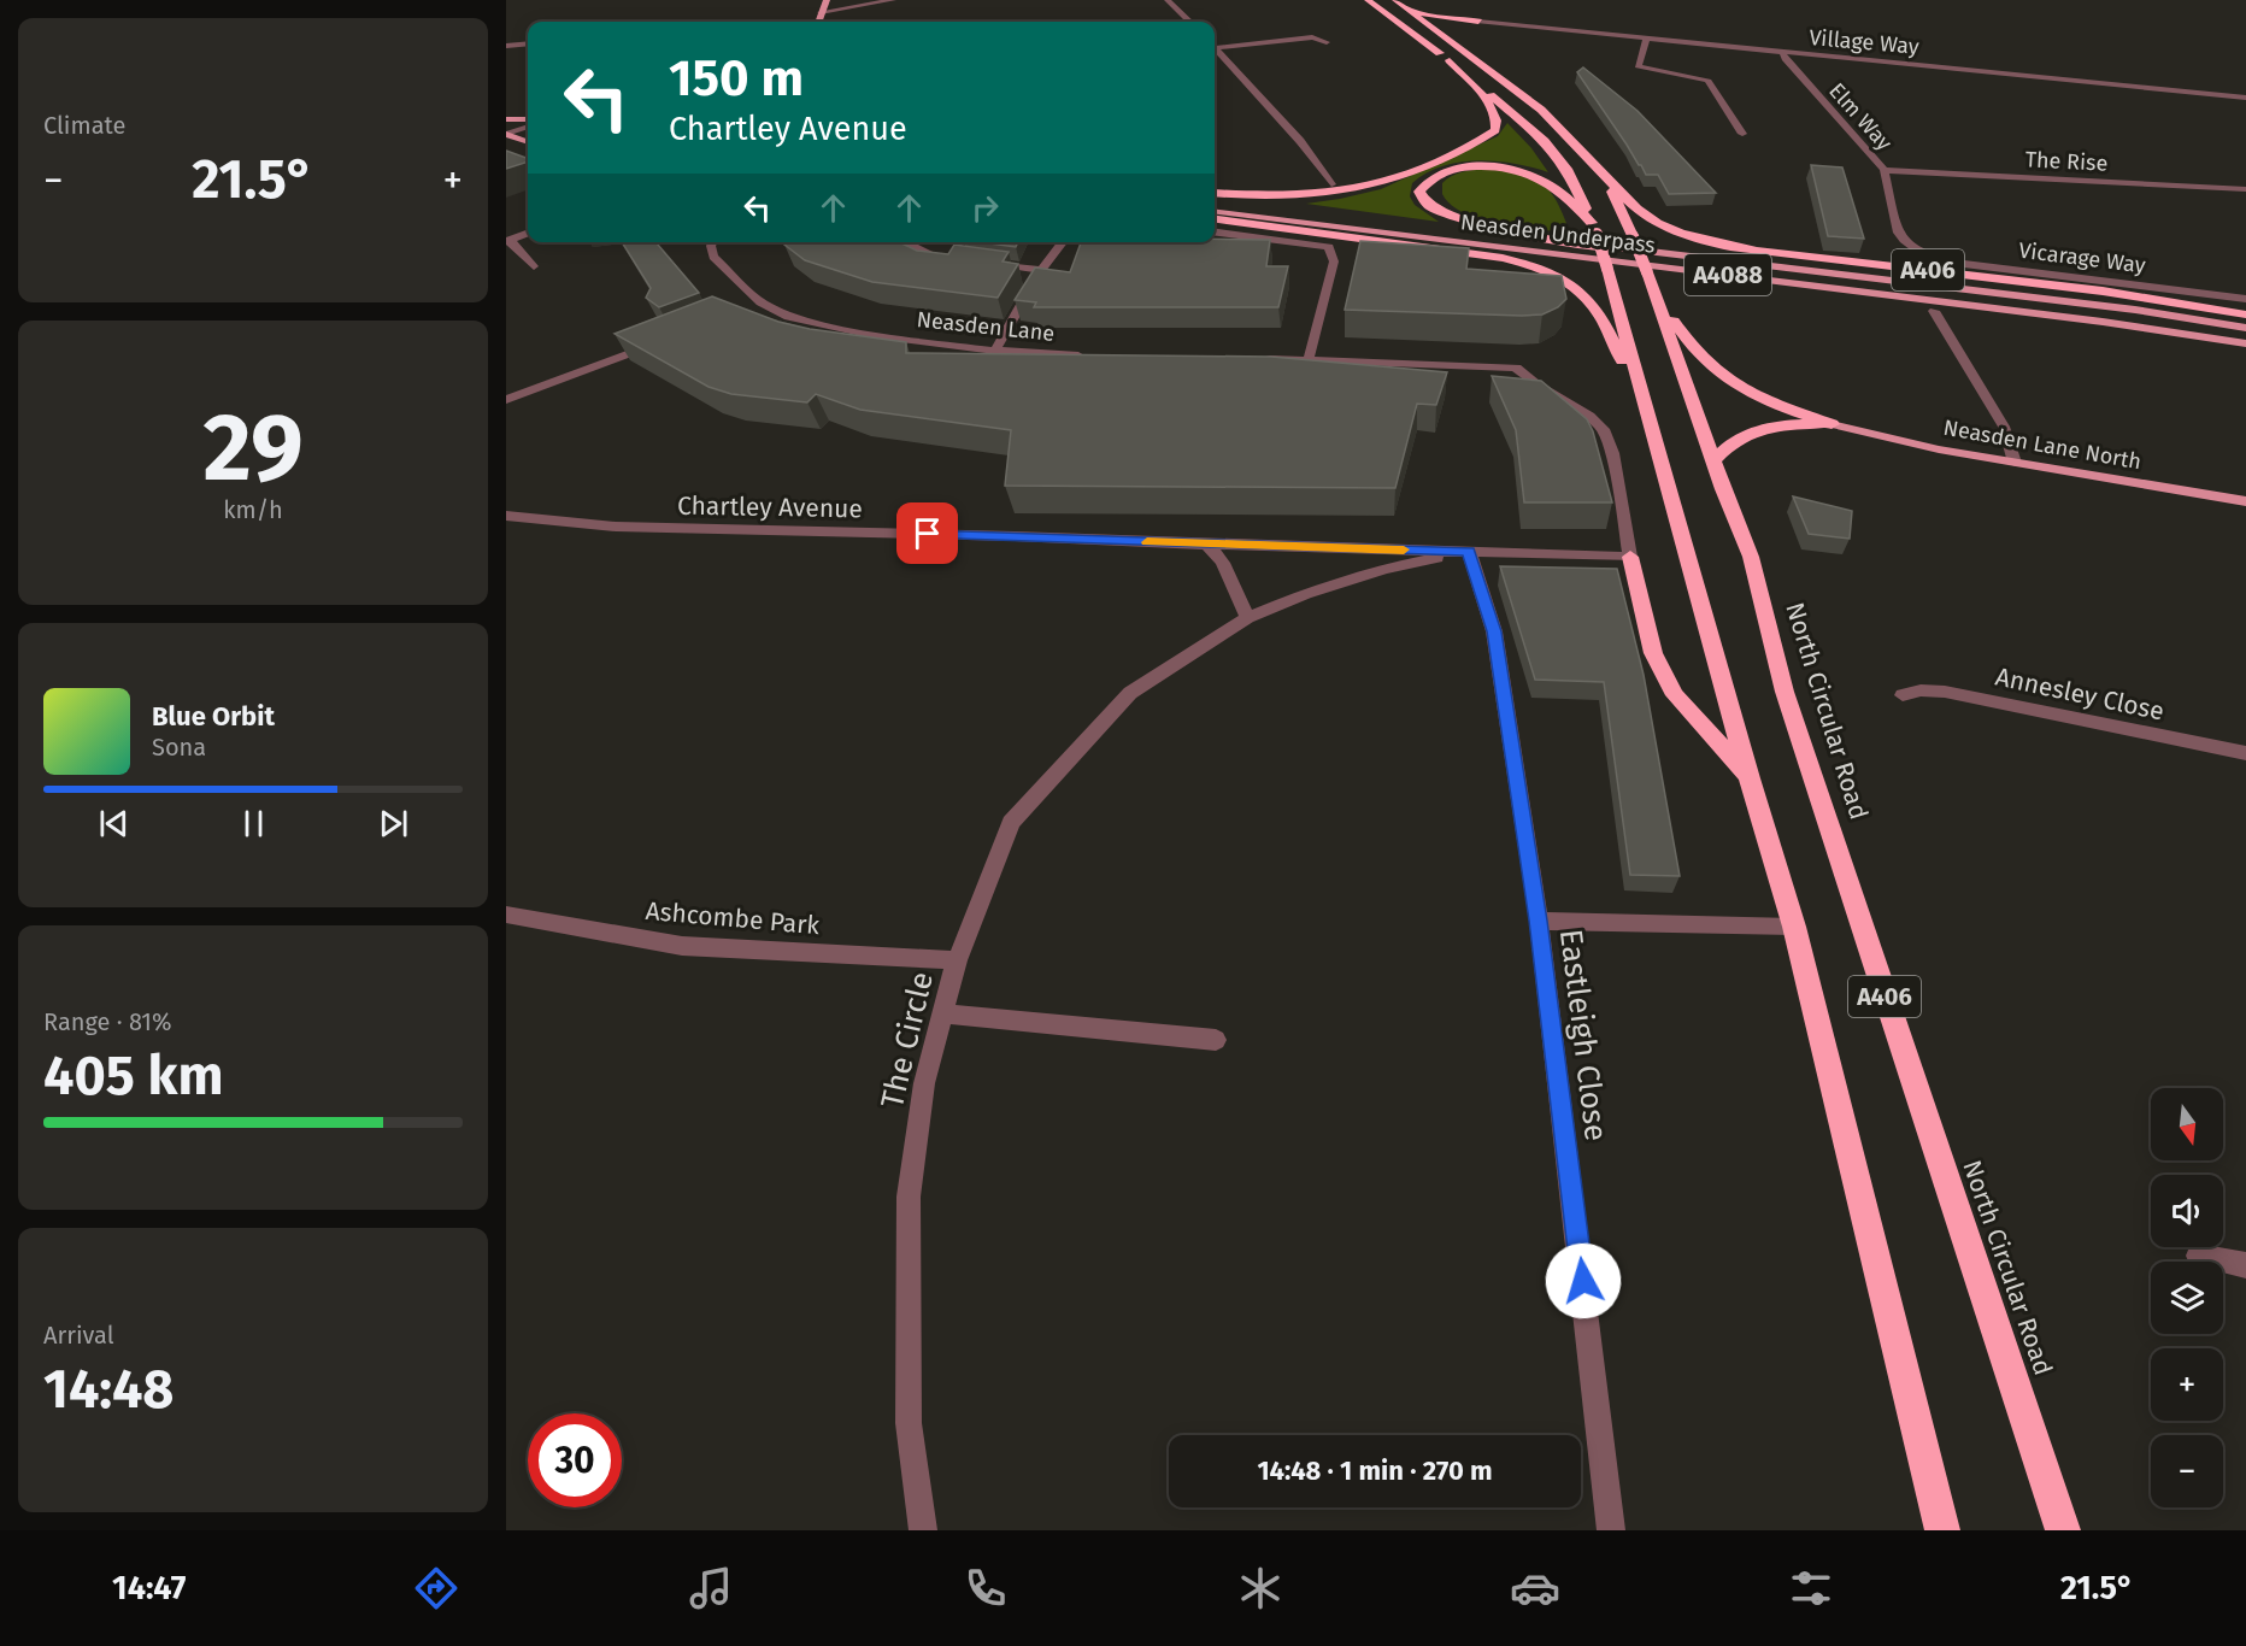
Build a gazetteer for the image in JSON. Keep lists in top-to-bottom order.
{
  "streets": {
    "highway": ["A406", "North Circular Road"],
    "main road": ["Neasden Underpass", "A4088", "Neasden Lane North"],
    "street": [
      "Village Way",
      "Elm Way",
      "The Rise",
      "Vicarage Way",
      "Neasden Lane",
      "Chartley Avenue",
      "Annesley Close",
      "Ashcombe Park",
      "Eastleigh Close",
      "The Circle"
    ]
  },
  "crossings": [
    ["Village Way", "Elm Way"],
    ["Elm Way", "The Rise"],
    ["Elm Way", "Vicarage Way"],
    ["Neasden Underpass", "A406"],
    ["A406", "North Circular Road"],
    ["Chartley Avenue", "Eastleigh Close"],
    ["Chartley Avenue", "The Circle"],
    ["Ashcombe Park", "The Circle"],
    ["Eastleigh Close", "The Circle"]
  ],
  "north": "bottom",
  "page": {
    "tile": [
      "Climate",
      ["29", "km/h"],
      ["Range · 81%", "405 km"],
      ["Arrival", "14:48"]
    ],
    "turn": ["150 m", "Chartley Avenue"],
    "heat": ["−", "21.5°", "+"],
    "song": ["Blue Orbit", "Sona"],
    "map_buttons": ["+", "−"],
    "limit": "30",
    "trip": "14:48 · 1 min · 270 m",
    "tabs": ["14:47", "21.5°"]
  }
}
